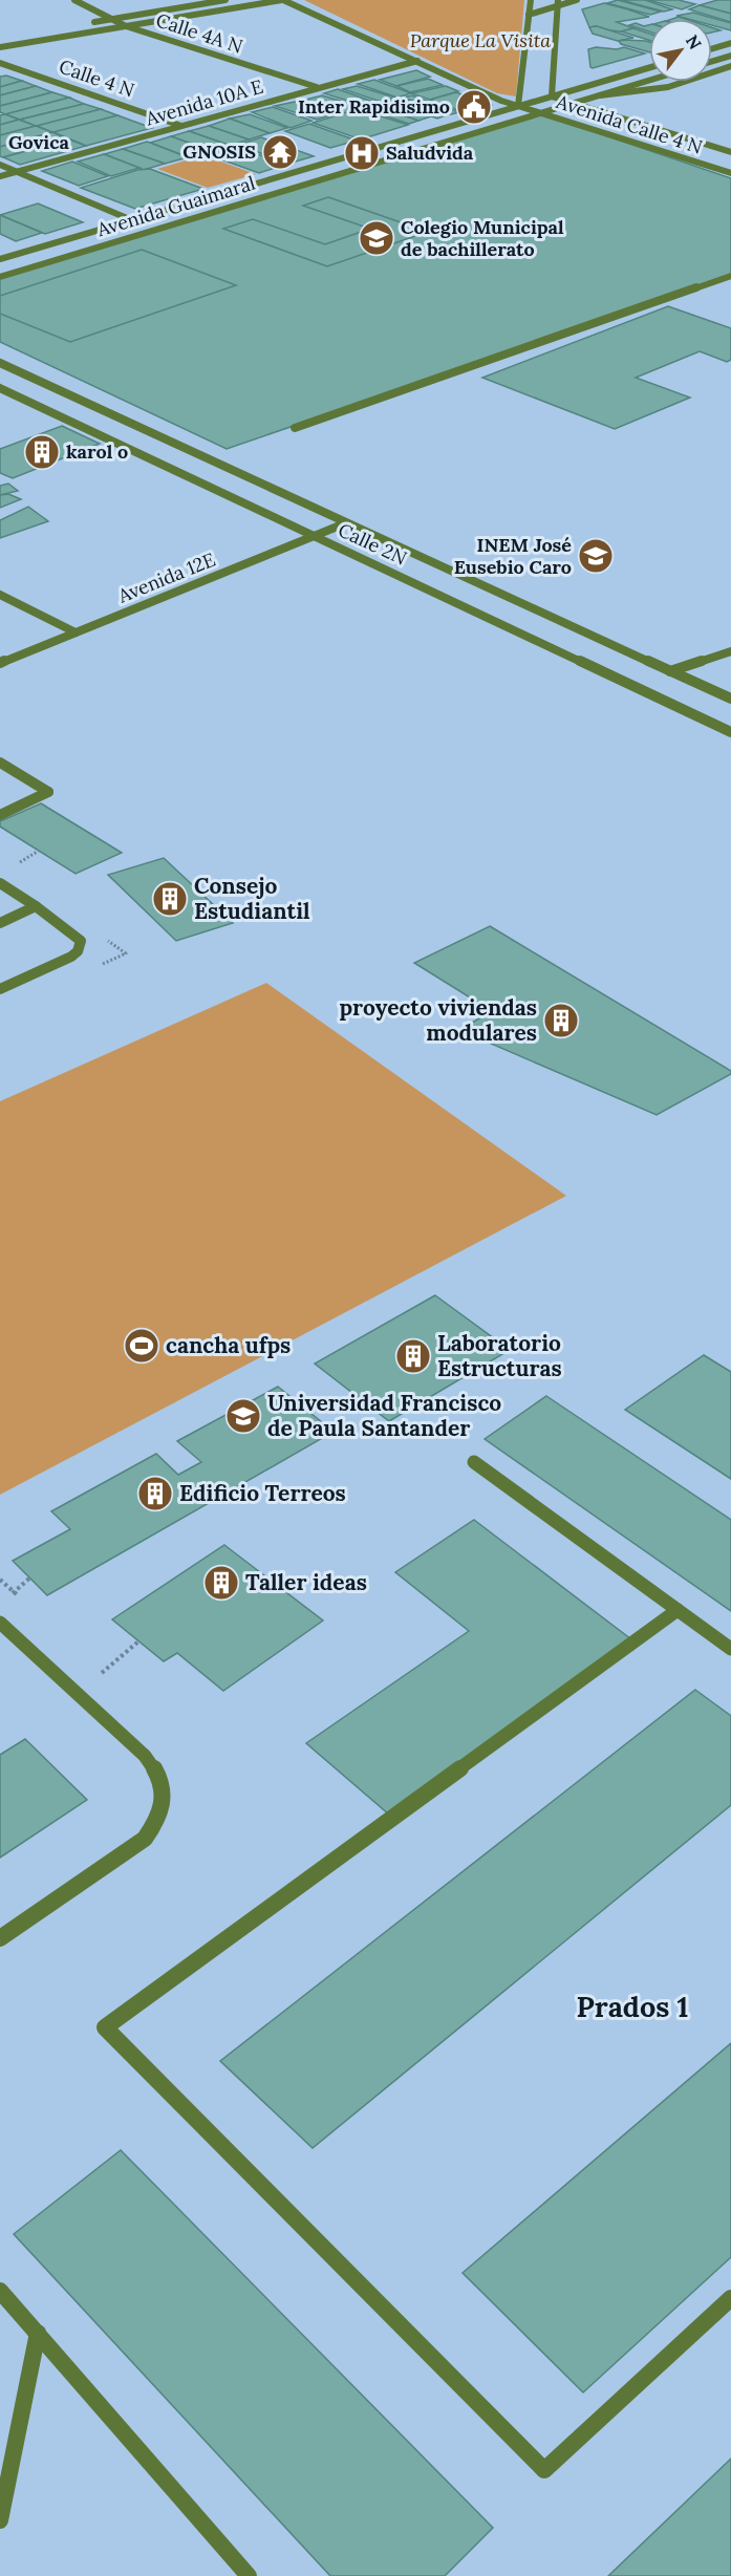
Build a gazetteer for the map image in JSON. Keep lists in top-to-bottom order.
{
  "streets": {
    "street": [
      "Calle 4A N",
      "Calle 4 N",
      "Avenida 10A E",
      "Avenida Calle 4 N",
      "Avenida Guaimaral",
      "Calle 2N",
      "Avenida 12E"
    ]
  },
  "crossings": [
    ["Calle 4A N", "Avenida 10A E"],
    ["Calle 4 N", "Avenida 10A E"],
    ["Avenida 10A E", "Avenida Calle 4 N"],
    ["Avenida Calle 4 N", "Avenida Guaimaral"],
    ["Calle 2N", "Avenida 12E"]
  ],
  "districts": ["Govica", "Prados 1"],
  "parks": ["Parque La Visita"],
  "places": {
    "public building": ["Inter Rapidisimo"],
    "temple": ["GNOSIS"],
    "hospital": ["Saludvida"],
    "school or university": ["Colegio Municipal de bachillerato", "INEM José Eusebio Caro", "Universidad Francisco de Paula Santander"],
    "building": [
      "karol o",
      "Consejo Estudiantil",
      "proyecto viviendas modulares",
      "Laboratorio Estructuras",
      "Edificio Terreos",
      "Taller ideas"
    ],
    "sports": ["cancha ufps"]
  },
  "north": "top right"
}
